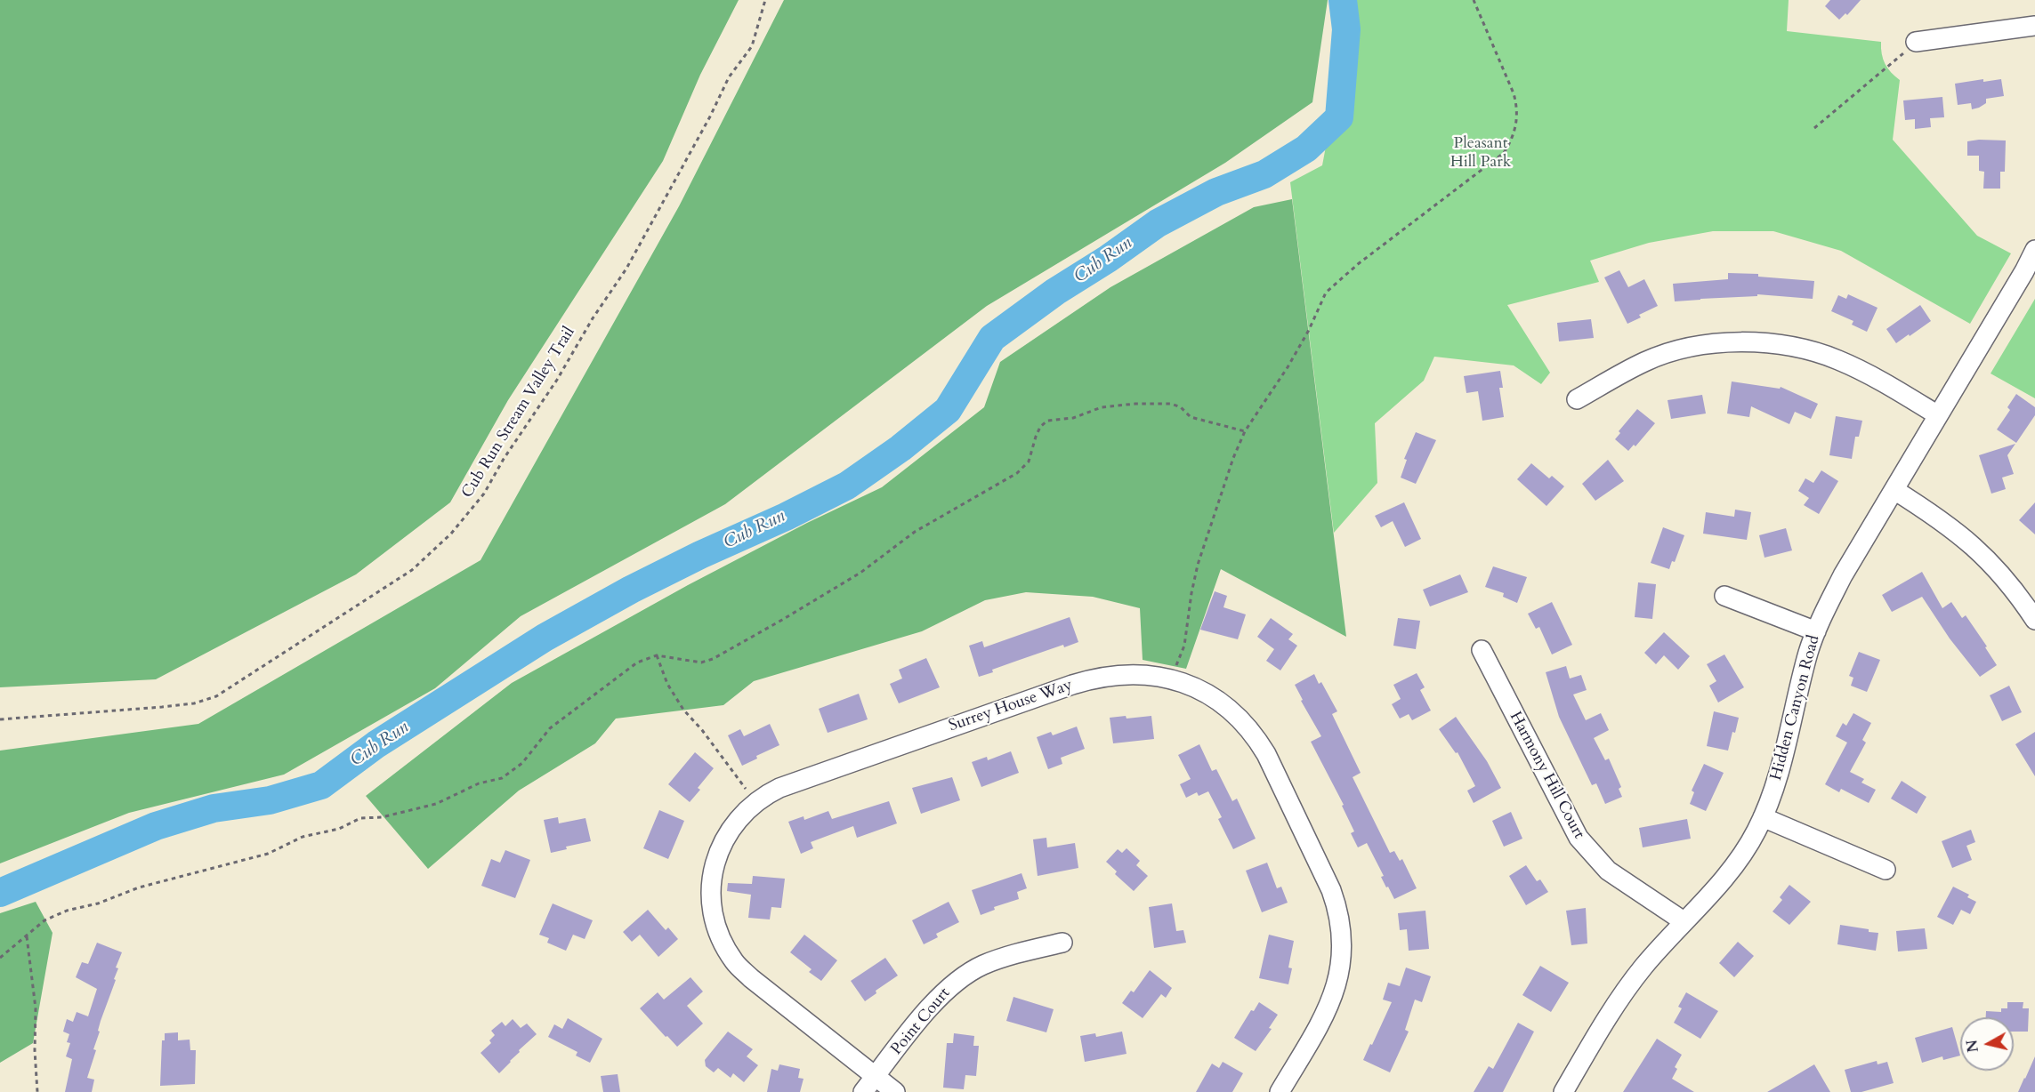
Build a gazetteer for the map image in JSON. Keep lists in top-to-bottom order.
{
  "streets": {
    "street": [
      "Surrey House Way",
      "Hidden Canyon Road",
      "Harmony Hill Court",
      "Point Court"
    ],
    "path": ["Cub Run Stream Valley Trail"]
  },
  "crossings": [
    ["Surrey House Way", "Point Court"],
    ["Hidden Canyon Road", "Harmony Hill Court"]
  ],
  "water": ["Cub Run"],
  "parks": ["Pleasant Hill Park"],
  "north": "left"
}
